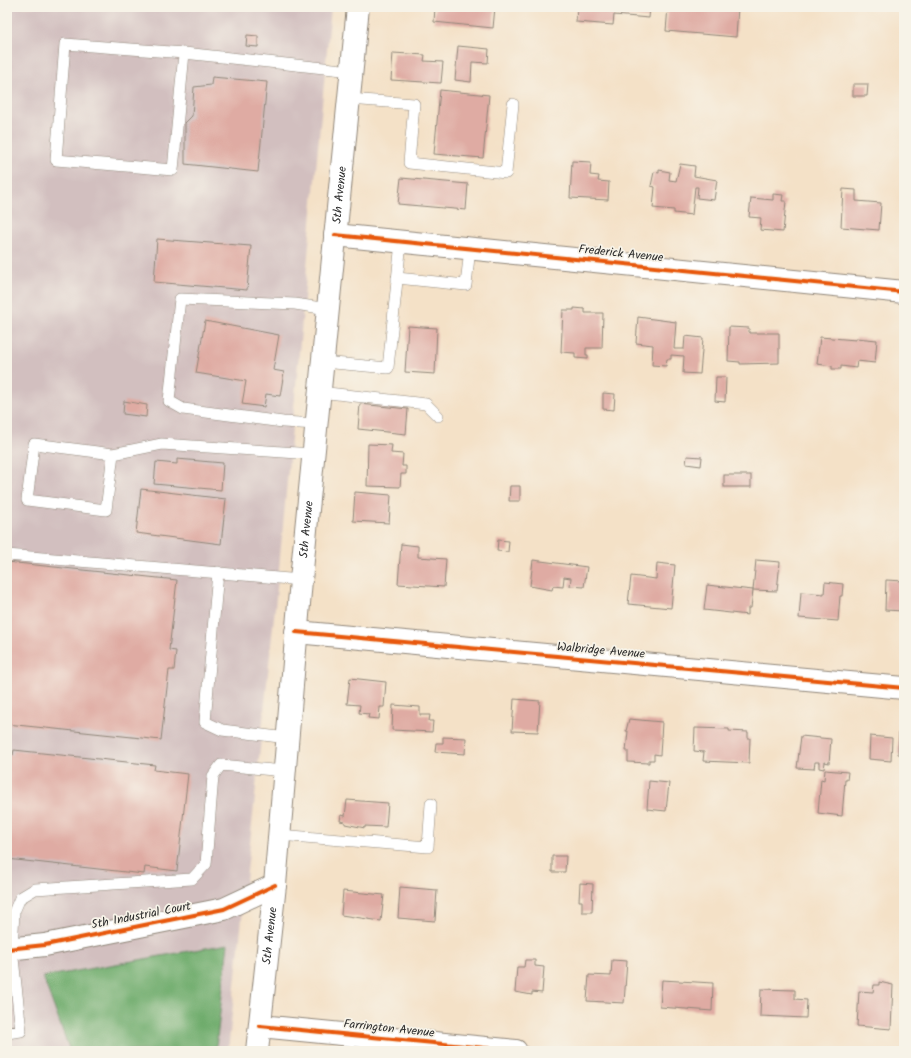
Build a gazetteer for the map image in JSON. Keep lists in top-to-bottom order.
{
  "streets": {
    "street": [
      "5th Avenue",
      "Frederick Avenue",
      "Walbridge Avenue",
      "5th Industrial Court",
      "Farrington Avenue"
    ]
  },
  "crossings": [
    ["5th Avenue", "Frederick Avenue"],
    ["5th Avenue", "Walbridge Avenue"],
    ["5th Avenue", "5th Industrial Court"],
    ["5th Avenue", "Farrington Avenue"]
  ]
}
